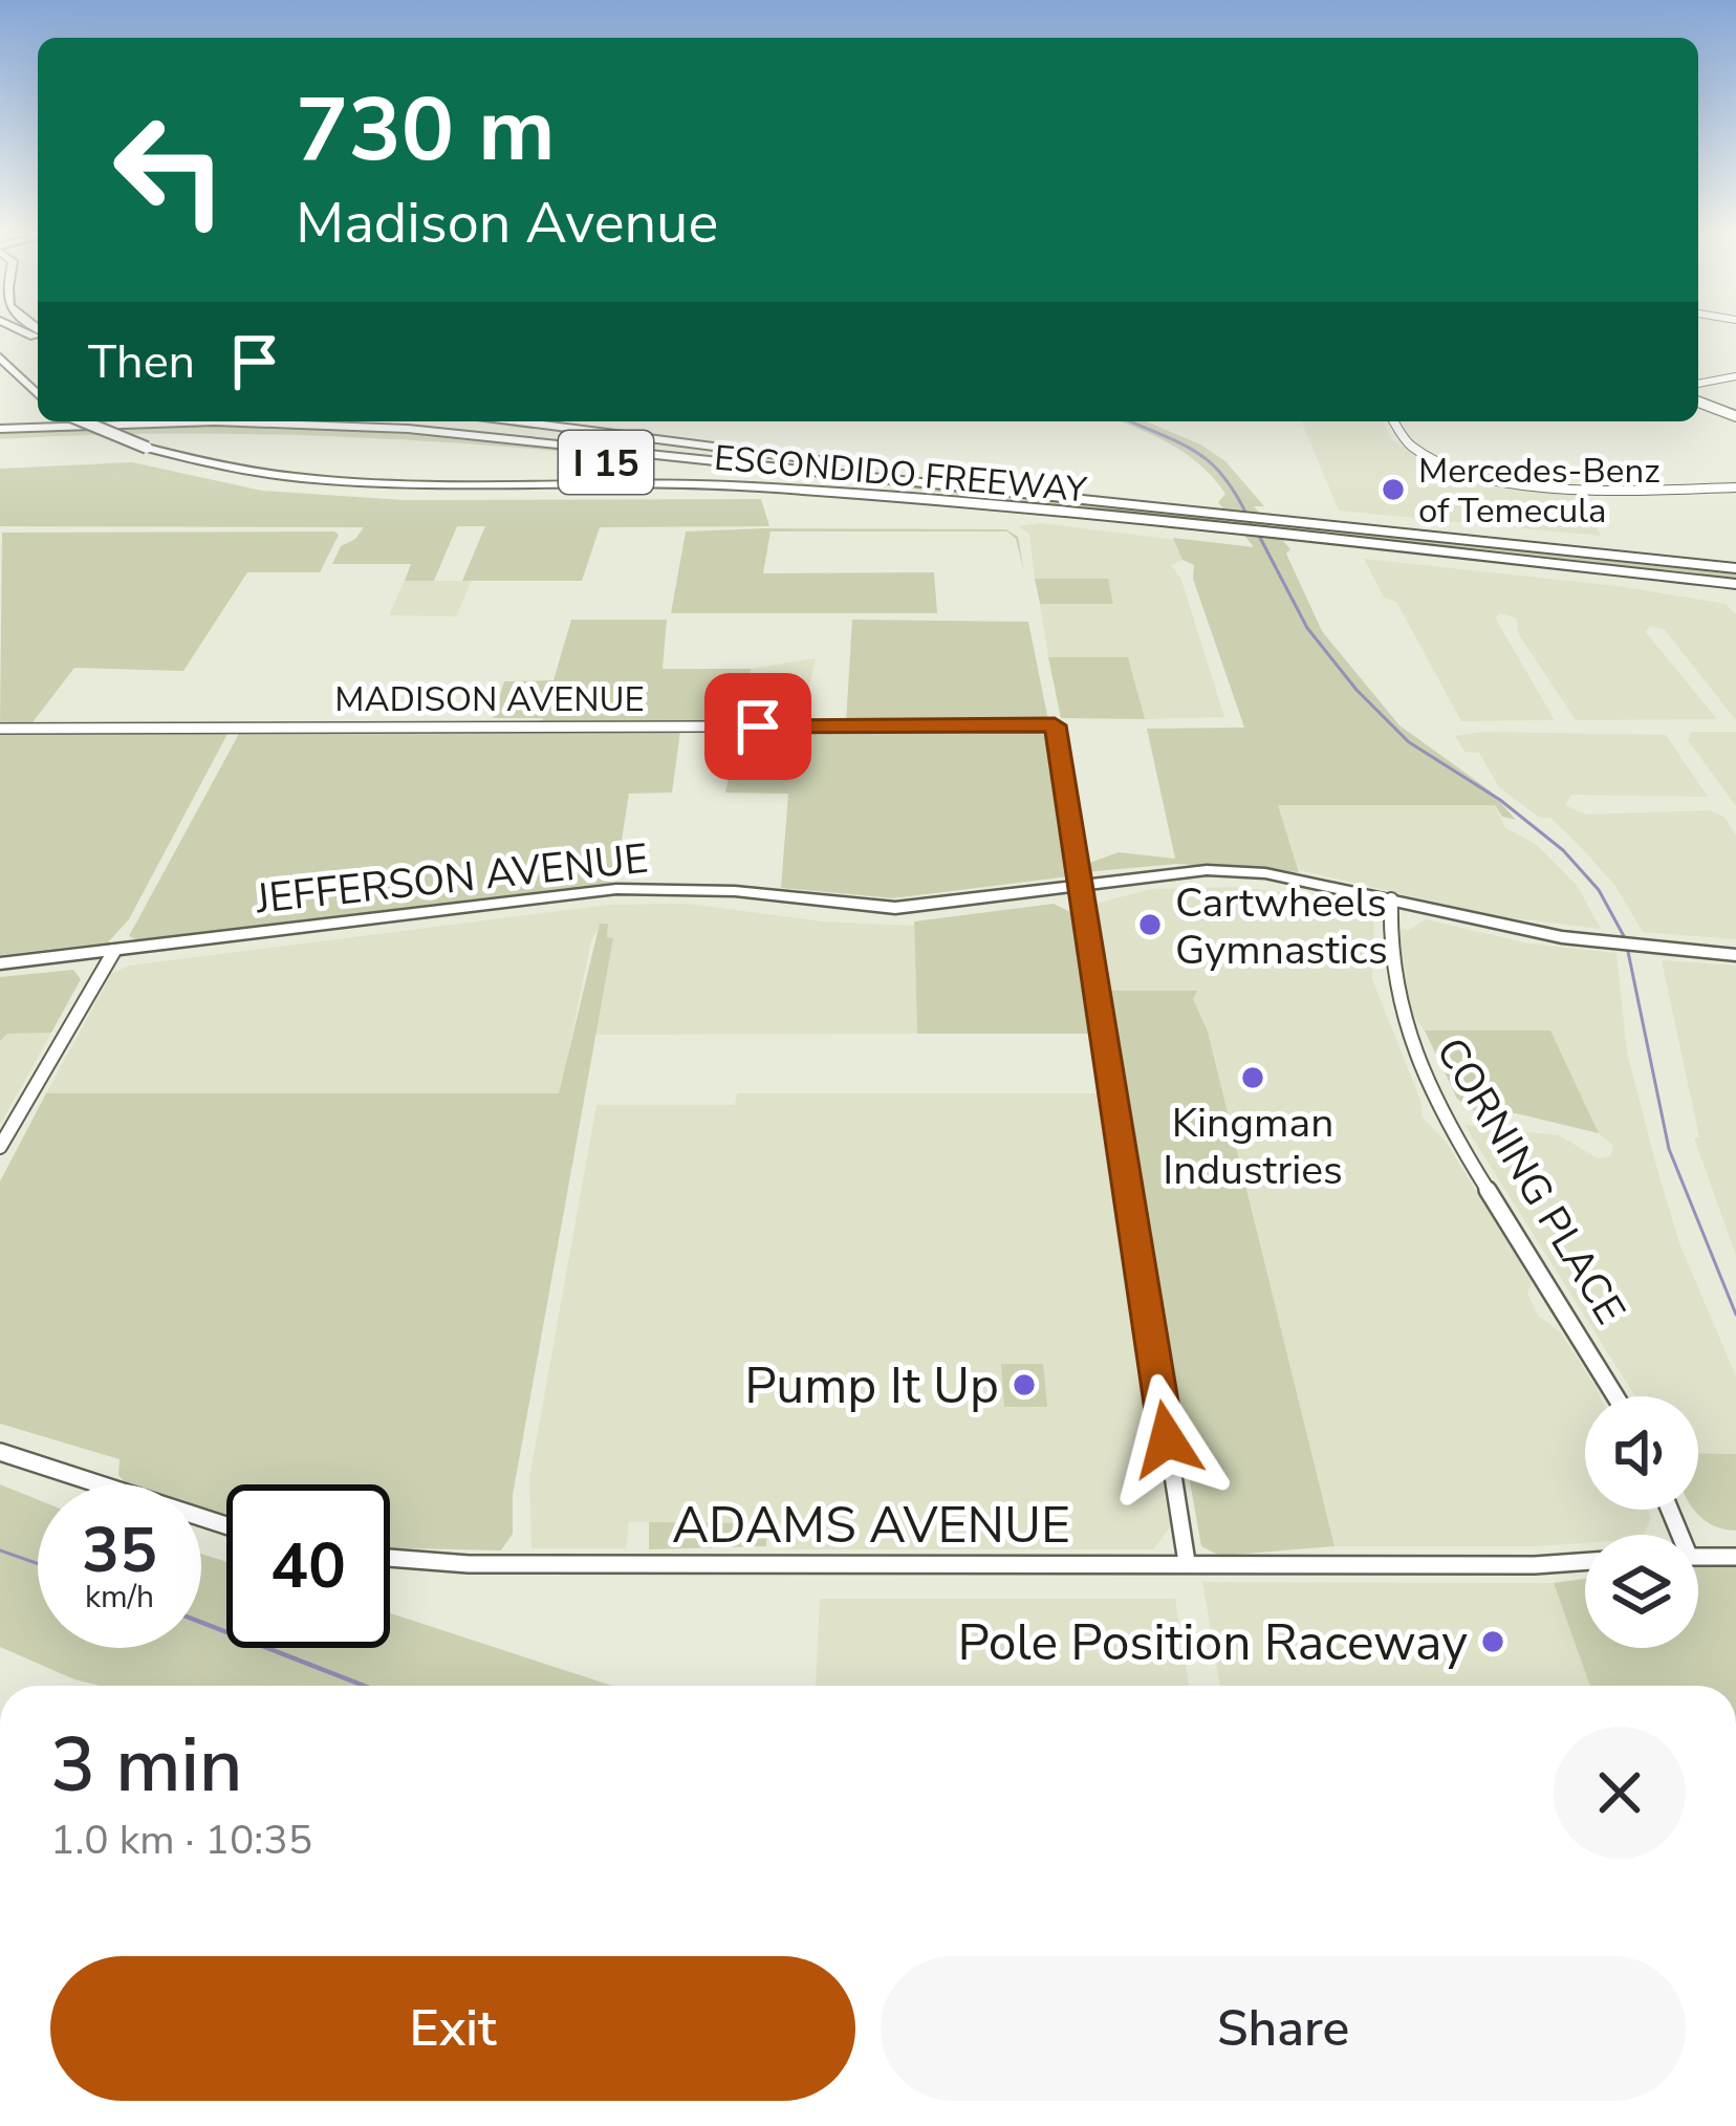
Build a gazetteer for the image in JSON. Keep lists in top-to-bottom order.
{
  "streets": {
    "highway": ["I 15", "ESCONDIDO FREEWAY"],
    "main road": ["JEFFERSON AVENUE"],
    "street": ["MADISON AVENUE", "CORNING PLACE", "ADAMS AVENUE"]
  },
  "crossings": [
    ["I 15", "ESCONDIDO FREEWAY"],
    ["MADISON AVENUE", "JEFFERSON AVENUE"],
    ["JEFFERSON AVENUE", "CORNING PLACE"]
  ],
  "places": [
    "Mercedes-Benz of Temecula",
    "Cartwheels Gymnastics",
    "Kingman Industries",
    "Pump It Up",
    "Pole Position Raceway"
  ],
  "page": {
    "turn": ["730 m", "Madison Avenue"],
    "then": "Then",
    "speed": "35 km/h",
    "limit": "40",
    "heading": ["3 min", "1.0 km · 10:35"],
    "buttons": ["Exit", "Share"]
  }
}
